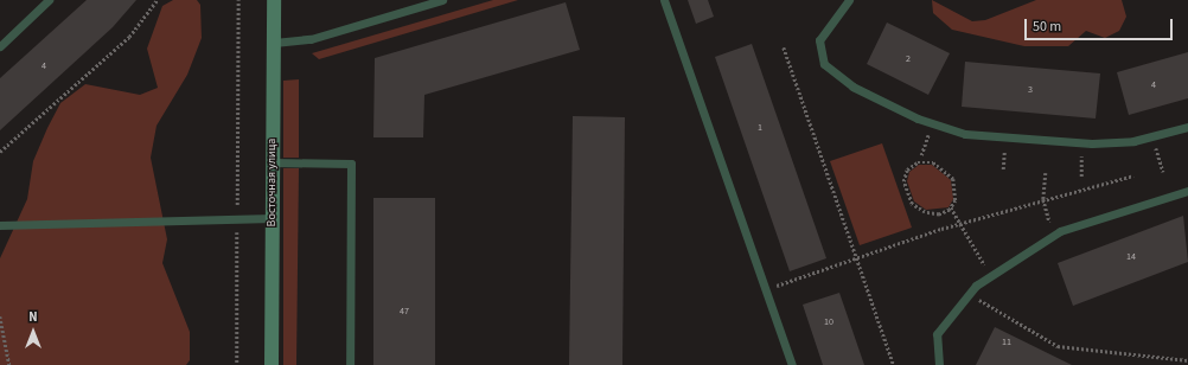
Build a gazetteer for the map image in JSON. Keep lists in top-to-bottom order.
{
  "streets": {
    "main road": ["Восточная улица"]
  },
  "house_numbers": [
    "2",
    "4",
    "4",
    "3",
    "1",
    "14",
    "47",
    "10",
    "11"
  ],
  "scale_bar": "50 m",
  "north": "top"
}
